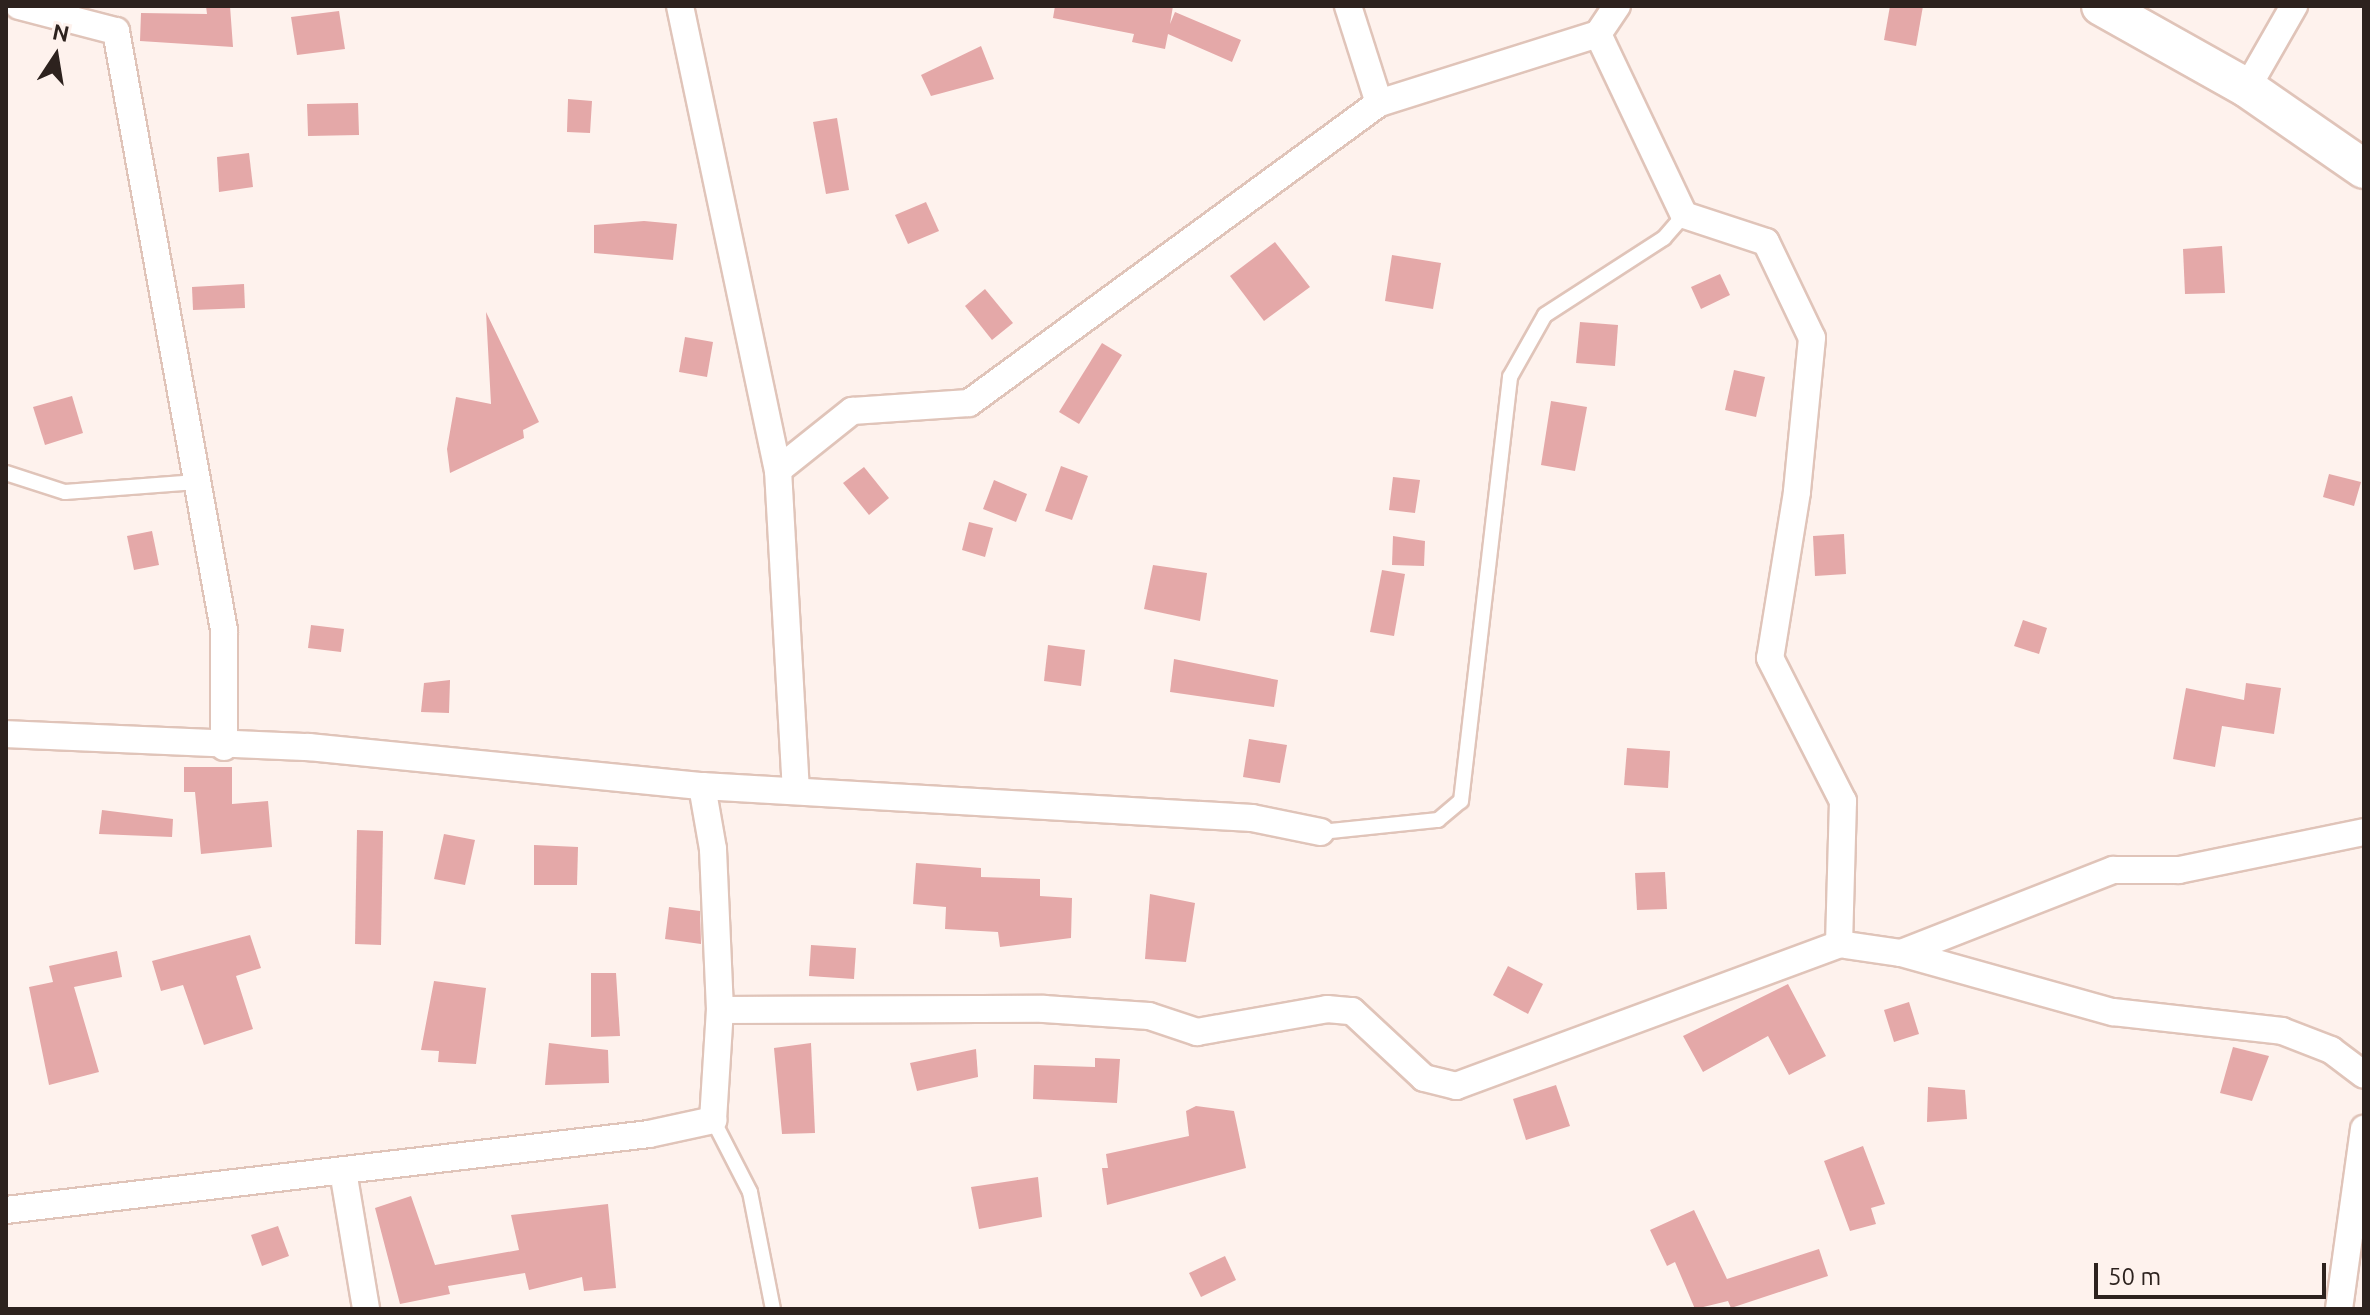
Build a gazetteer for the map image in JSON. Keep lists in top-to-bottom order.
{
  "scale_bar": "50 m",
  "north": "top"
}
